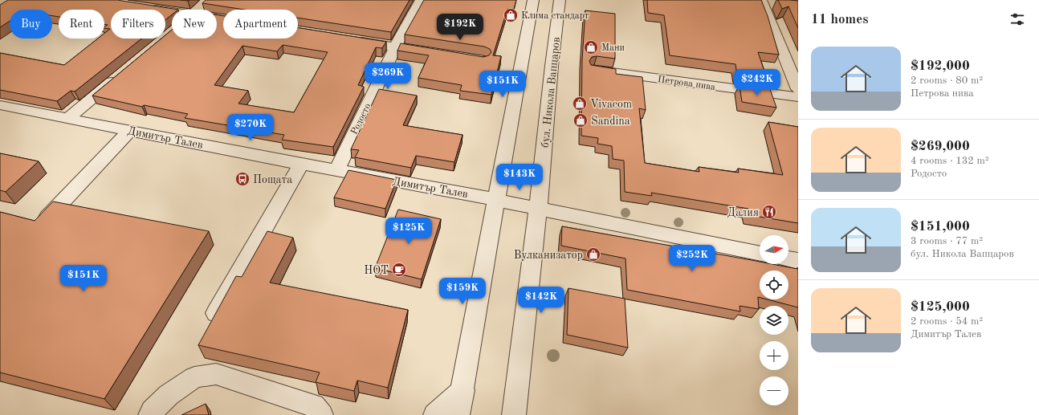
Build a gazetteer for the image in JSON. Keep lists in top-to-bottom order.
{
  "streets": {
    "street": [
      "Петрова нива",
      "бул. Никола Вапцаров",
      "Родосто",
      "Димитър Талев"
    ]
  },
  "crossings": [
    ["бул. Никола Вапцаров", "Димитър Талев"],
    ["Родосто", "Димитър Талев"]
  ],
  "places": {
    "shop": [
      "Клима стандарт",
      "Мани",
      "Vivacom",
      "Sandina",
      "Вулканизатор"
    ],
    "bus stop": ["Пощата"],
    "restaurant": ["Далия"],
    "cafe": ["HOT"]
  },
  "north": "right",
  "page": {
    "heading": "11 homes",
    "chip": [
      "Buy",
      "Rent",
      "Filters",
      "New",
      "Apartment"
    ],
    "price": [
      "$192K",
      "$269K",
      "$242K",
      "$151K",
      "$270K",
      "$143K",
      "$125K",
      "$252K",
      "$151K",
      "$159K",
      "$142K"
    ],
    "list": [
      {
        "name": "$192,000",
        "note": "2 rooms · 80 m² · Петрова нива"
      },
      {
        "name": "$269,000",
        "note": "4 rooms · 132 m² · Родосто"
      },
      {
        "name": "$151,000",
        "note": "3 rooms · 77 m² · бул. Никола Вапцаров"
      },
      {
        "name": "$125,000",
        "note": "2 rooms · 54 m² · Димитър Талев"
      }
    ],
    "map_buttons": ["+", "−"]
  }
}
